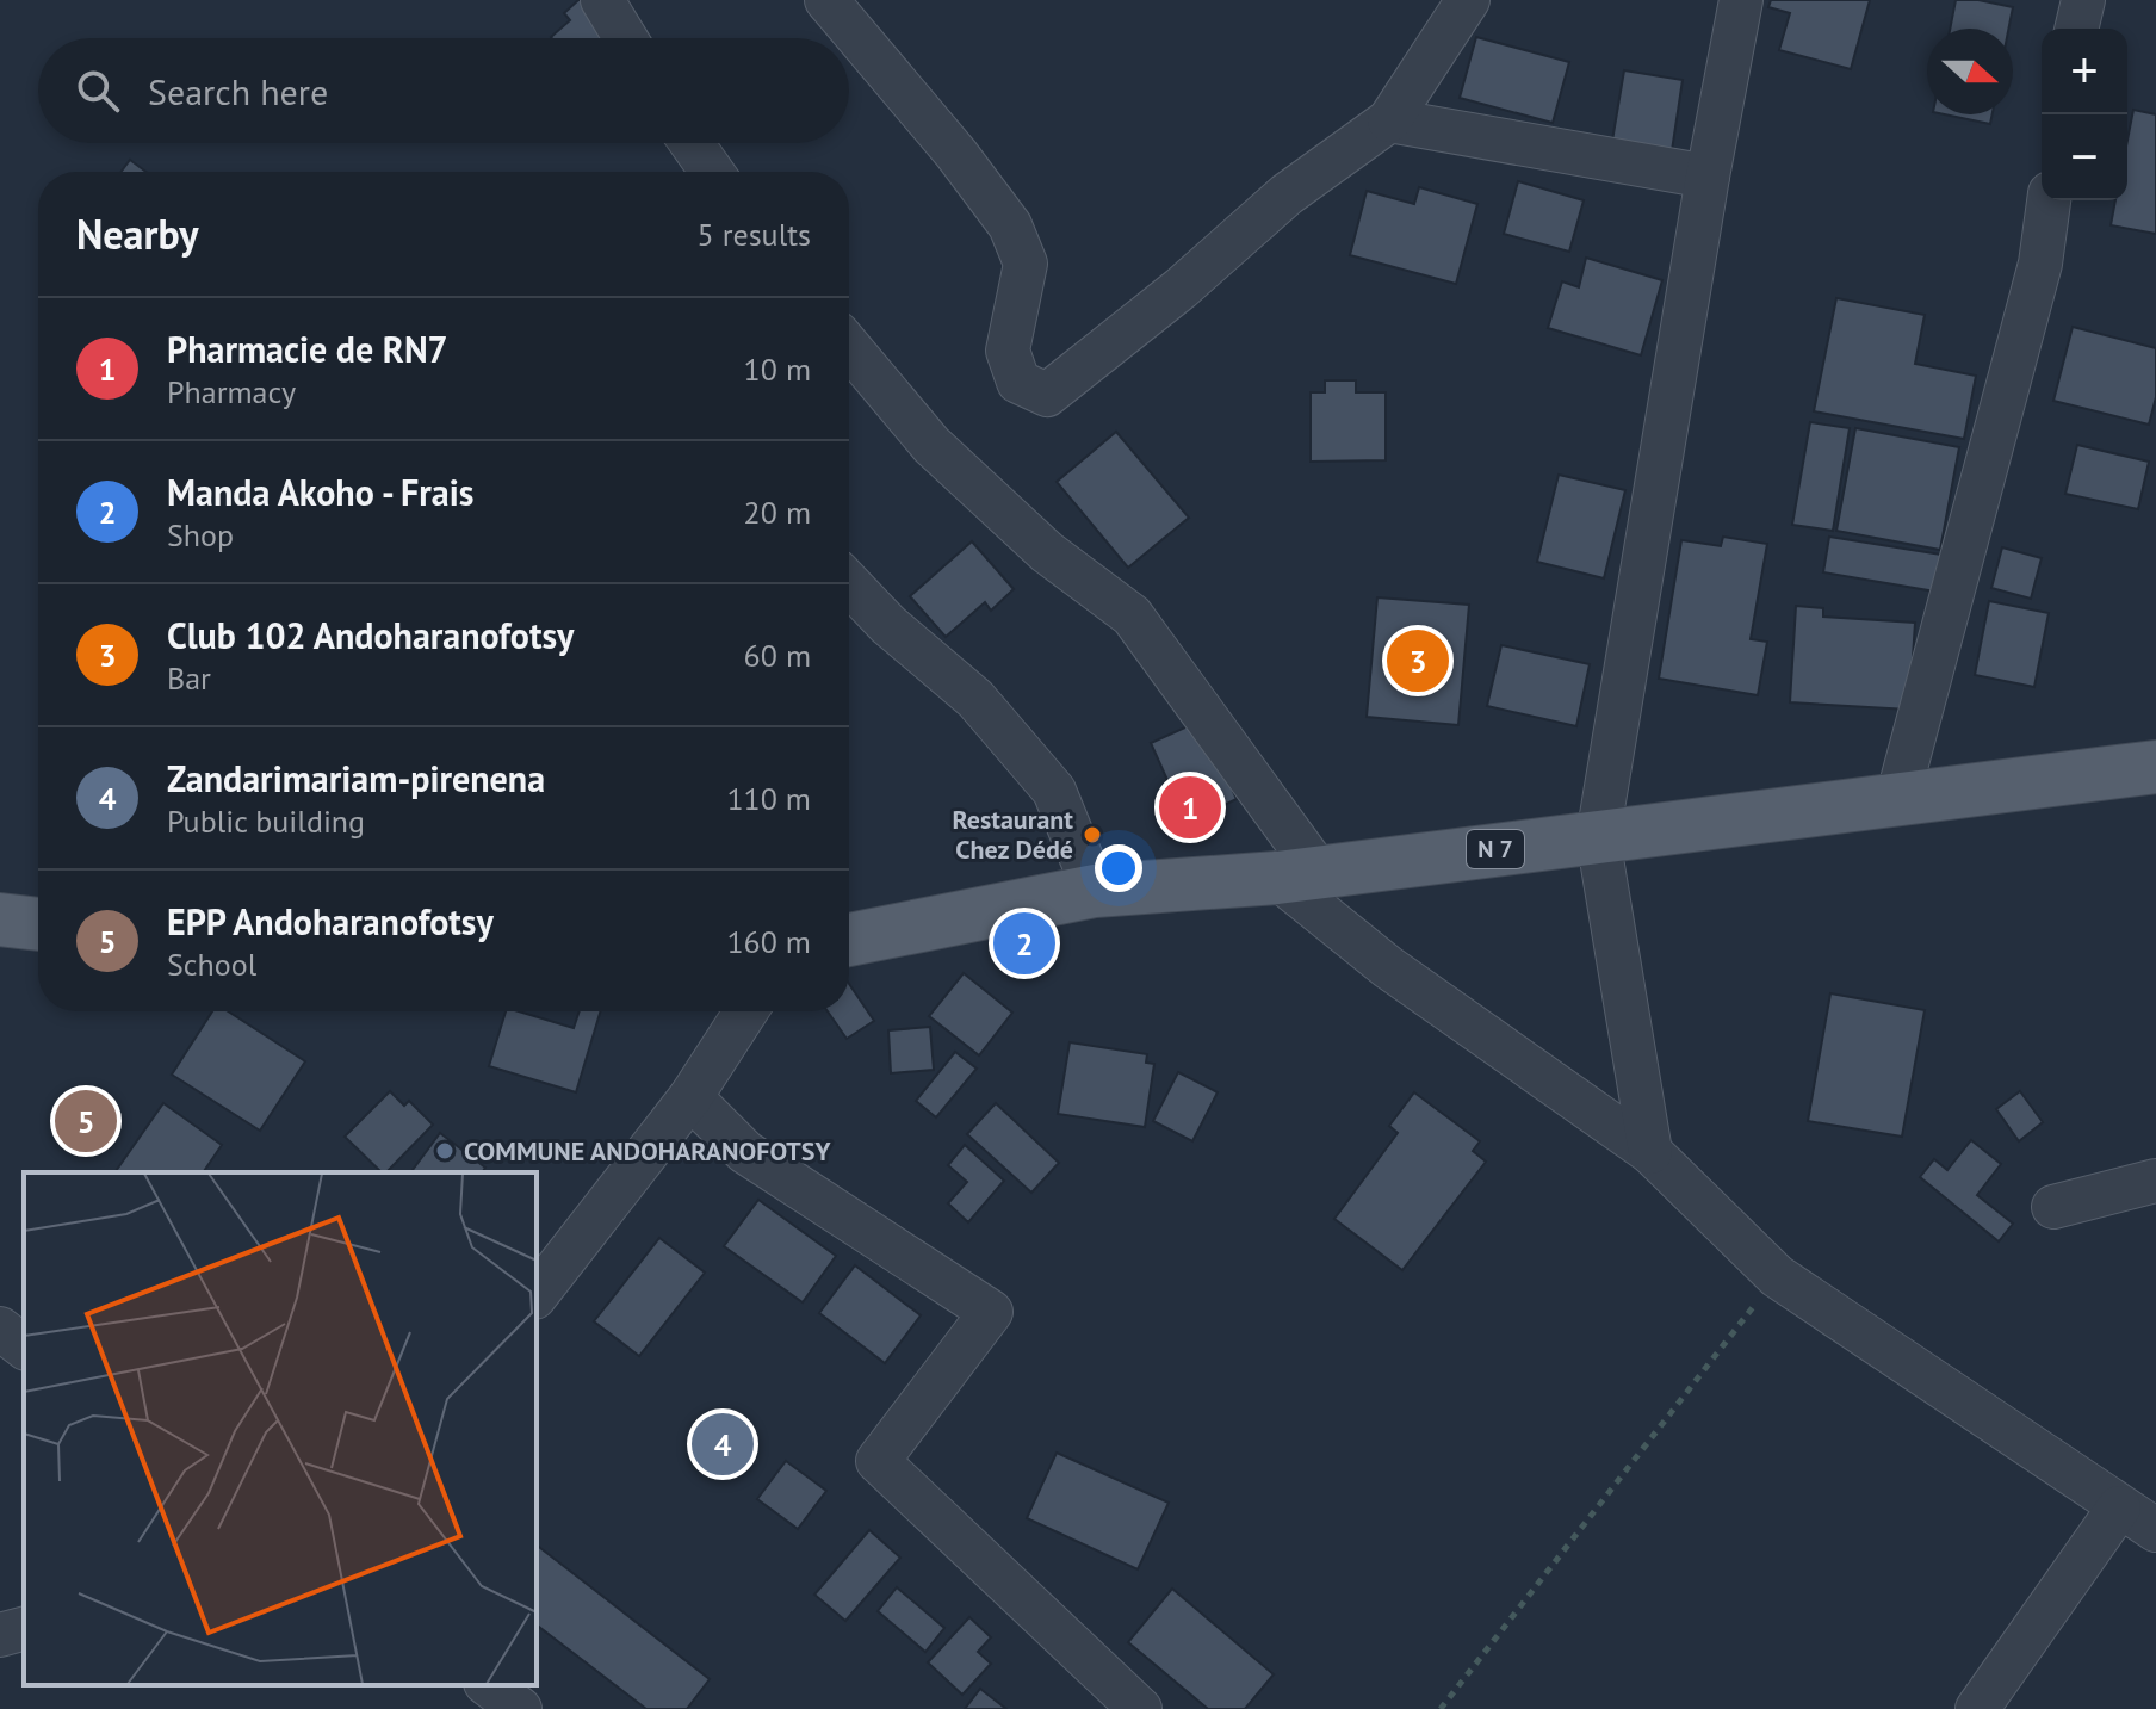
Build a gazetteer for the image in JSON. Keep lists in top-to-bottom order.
{
  "streets": {
    "main road": ["N 7"]
  },
  "places": ["Restaurant Chez Dédé", "COMMUNE ANDOHARANOFOTSY"],
  "north": "right",
  "page": {
    "map_buttons": ["+", "−"],
    "search": "Search here",
    "heading": ["Nearby", "5 results"],
    "list": [
      {
        "mark": "1",
        "name": "Pharmacie de RN7",
        "note": "Pharmacy",
        "value": "10 m"
      },
      {
        "mark": "2",
        "name": "Manda Akoho - Frais",
        "note": "Shop",
        "value": "20 m"
      },
      {
        "mark": "3",
        "name": "Club 102 Andoharanofotsy",
        "note": "Bar",
        "value": "60 m"
      },
      {
        "mark": "4",
        "name": "Zandarimariam-pirenena",
        "note": "Public building",
        "value": "110 m"
      },
      {
        "mark": "5",
        "name": "EPP Andoharanofotsy",
        "note": "School",
        "value": "160 m"
      }
    ],
    "pins": [
      "3",
      "1",
      "2",
      "5",
      "4"
    ]
  }
}
